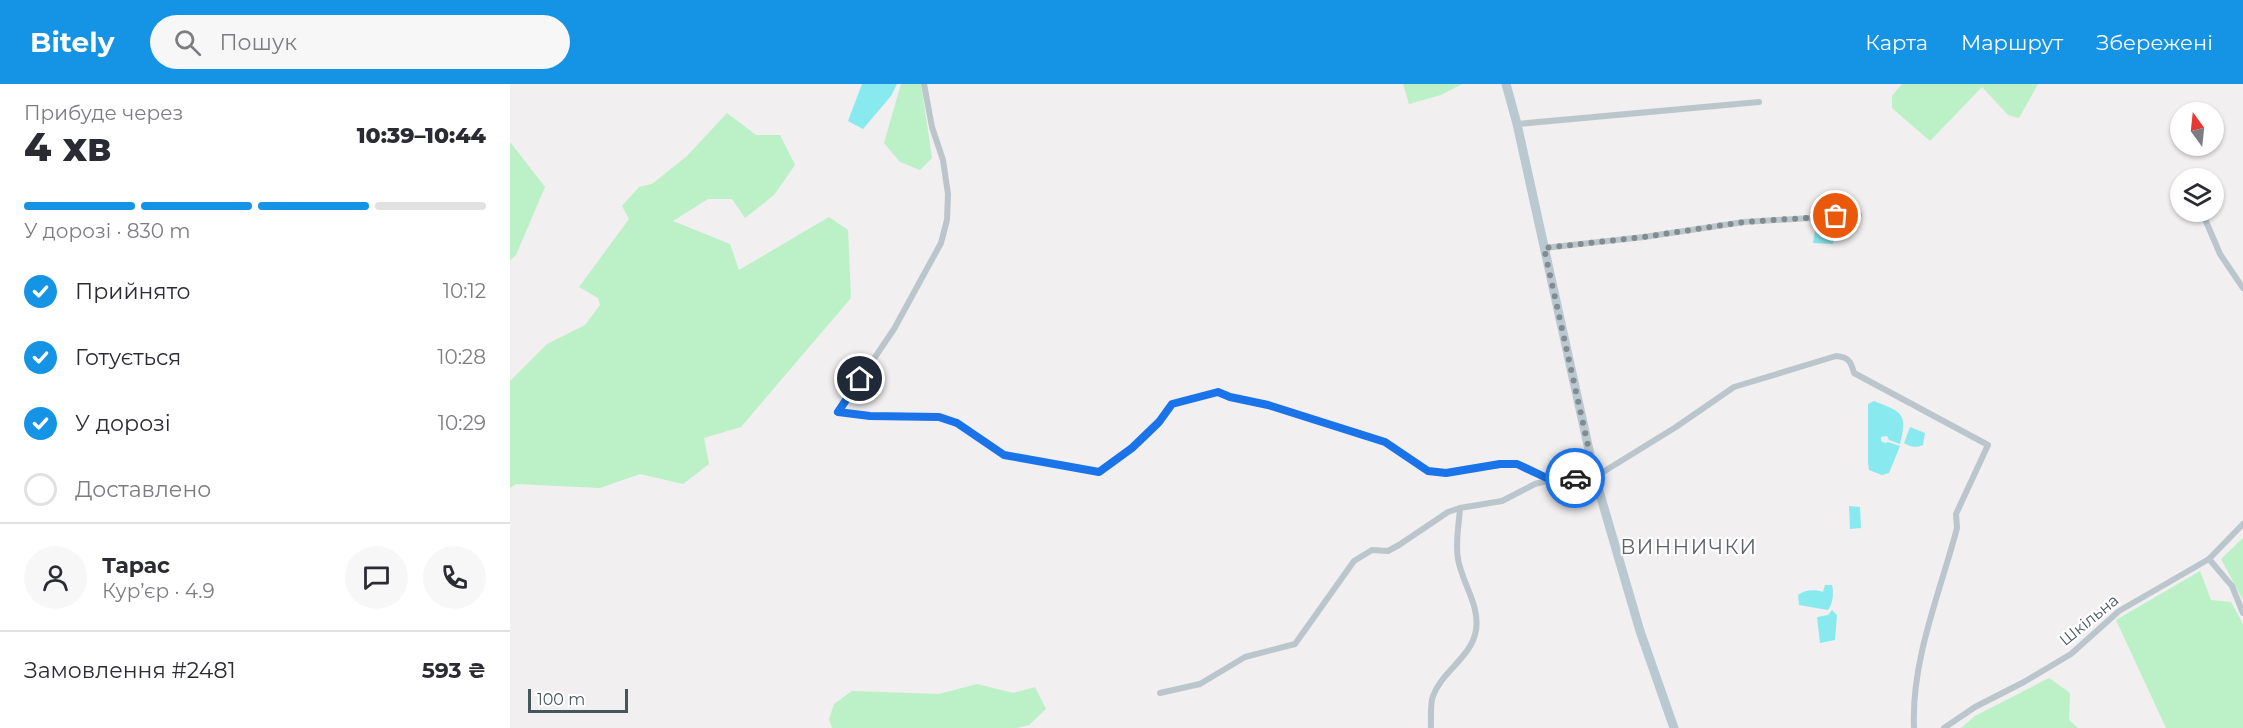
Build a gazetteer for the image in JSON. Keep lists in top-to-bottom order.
{
  "streets": {
    "street": ["Шкільна"]
  },
  "districts": ["ВИННИЧКИ"],
  "scale_bar": "100 m",
  "north": "top",
  "page": {
    "header": "Bitely",
    "search": "Пошук",
    "nav": ["Карта", "Маршрут", "Збережені"],
    "heading": ["4 хв", "Прибуде через", "10:39–10:44"],
    "panel": [
      "Тарас",
      "Кур’єр · 4.9",
      "Замовлення #2481",
      "593 ₴"
    ],
    "bar": "У дорозі · 830 m",
    "list": [
      ["Прийнято", "10:12"],
      ["Готується", "10:28"],
      ["У дорозі", "10:29"],
      "Доставлено"
    ],
    "scale": "100 m"
  }
}
